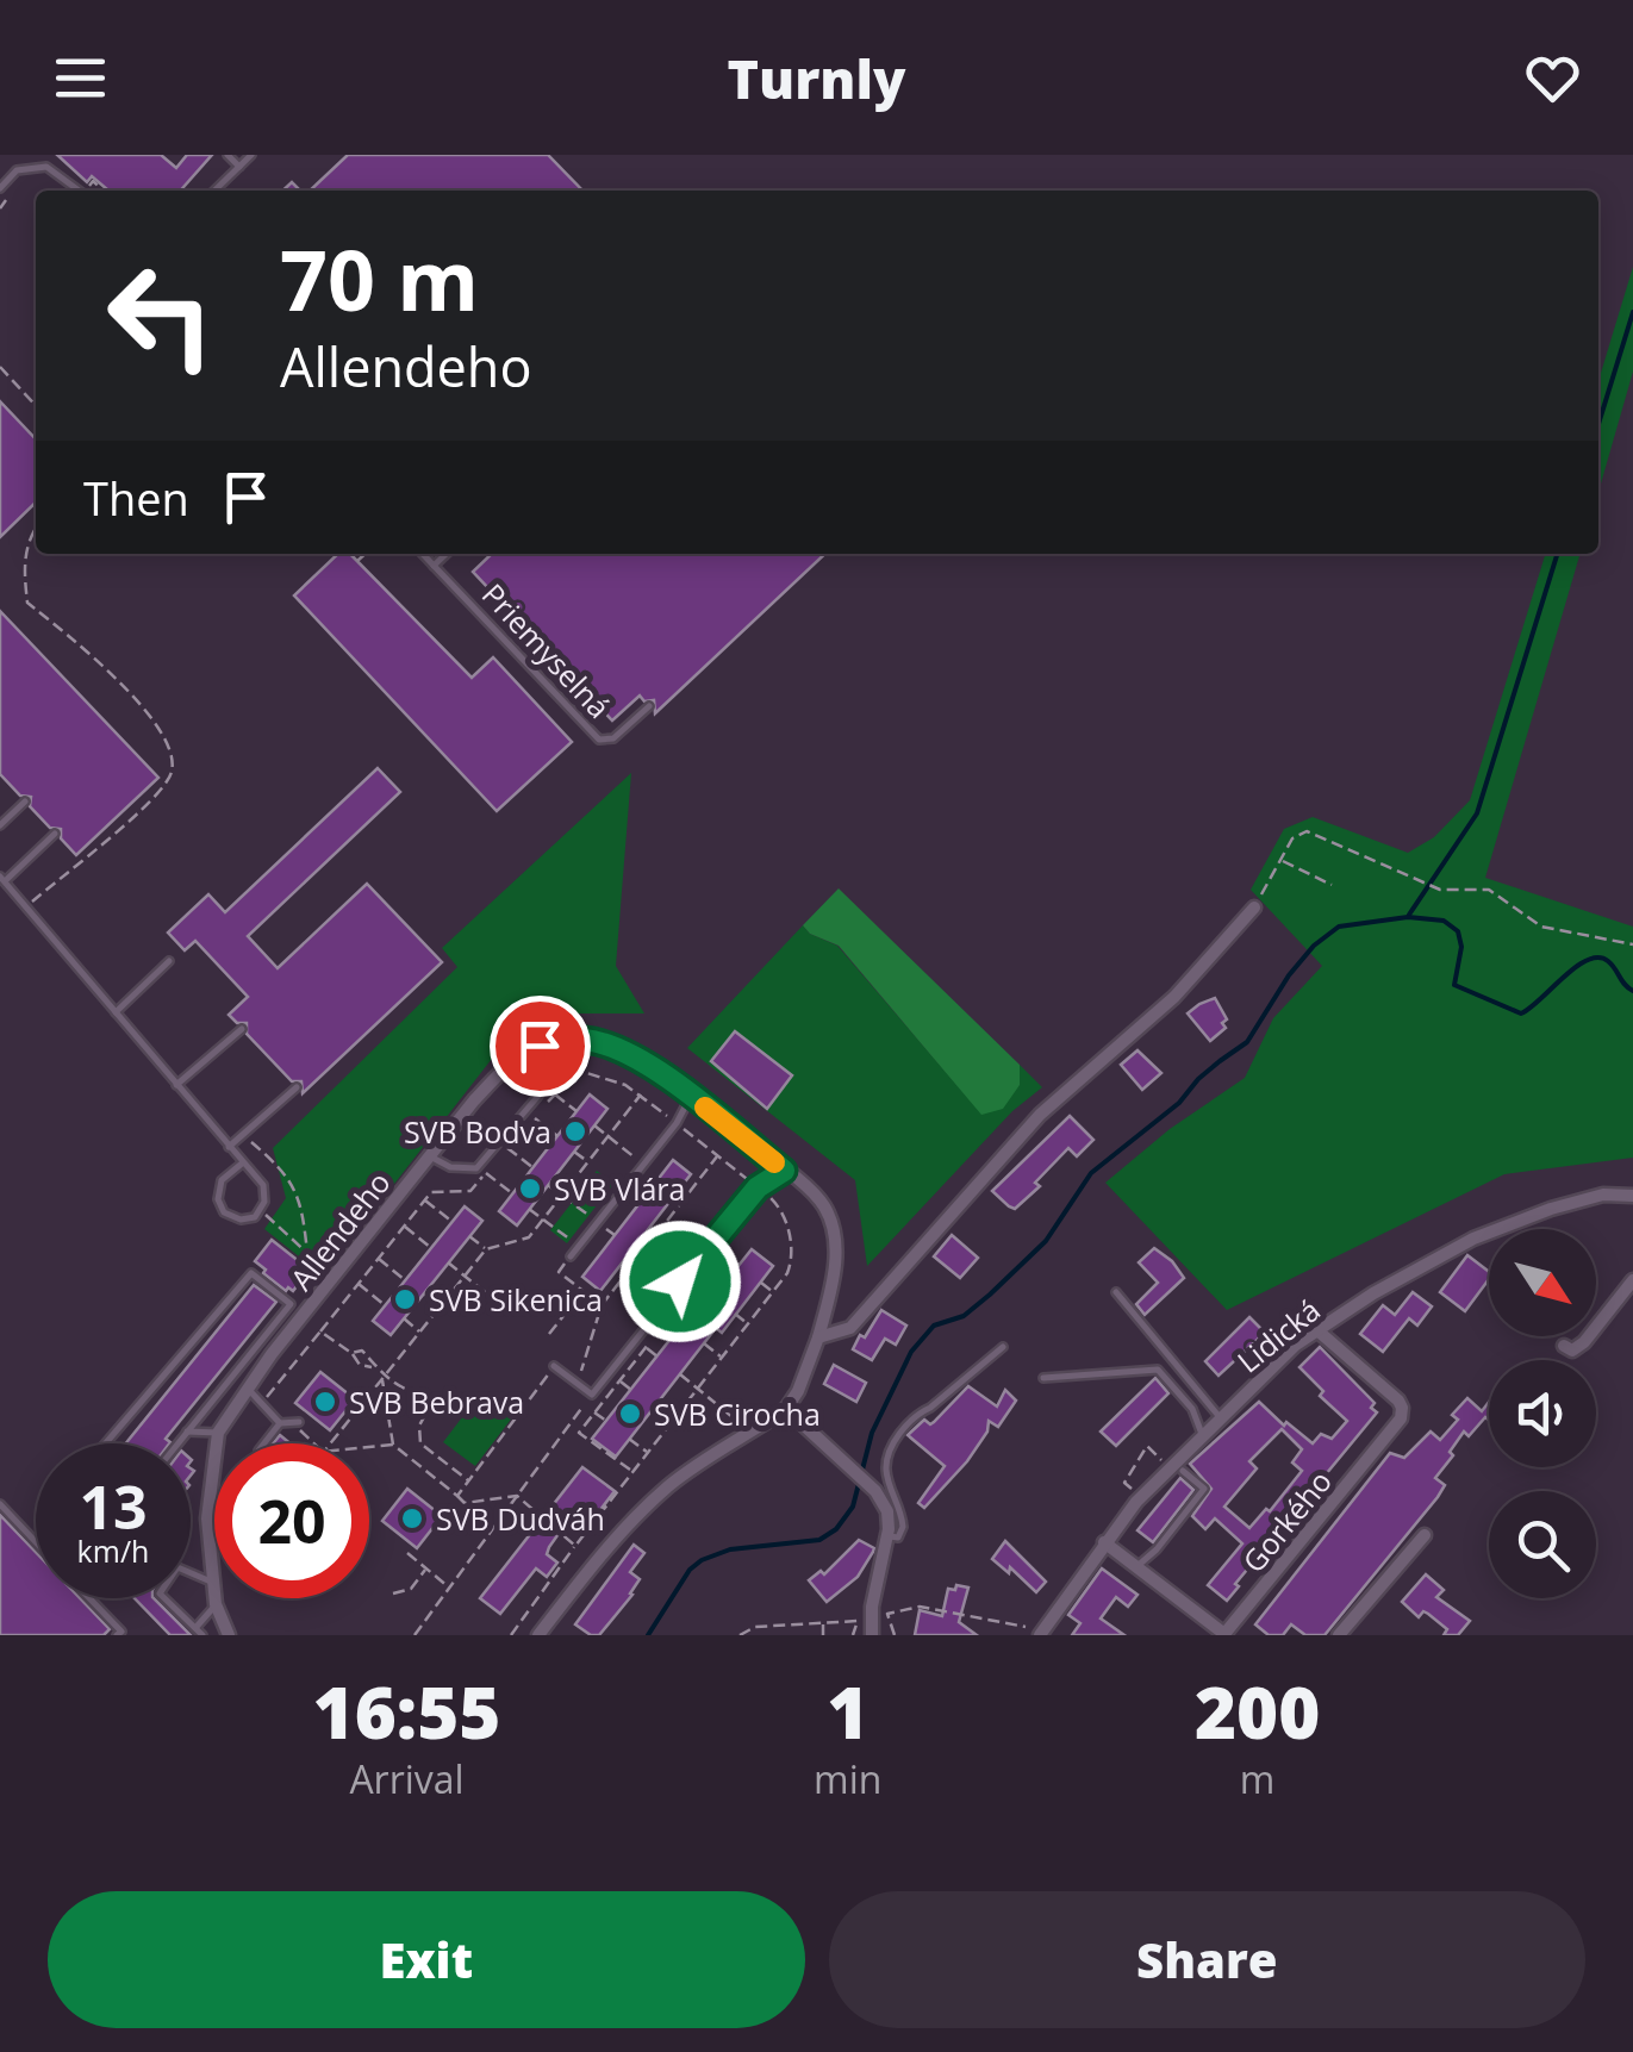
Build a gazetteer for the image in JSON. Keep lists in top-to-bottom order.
{
  "streets": {
    "street": ["Allendeho", "Lidická", "Gorkého"],
    "lane": ["Priemyselná"]
  },
  "crossings": [
    ["Lidická", "Gorkého"]
  ],
  "places": [
    "SVB Bodva",
    "SVB Vlára",
    "SVB Sikenica",
    "SVB Bebrava",
    "SVB Cirocha",
    "SVB Dudváh"
  ],
  "north": "bottom right",
  "page": {
    "header": "Turnly",
    "turn": ["70 m", "Allendeho"],
    "then": "Then",
    "speed": "13 km/h",
    "limit": "20",
    "eta": [
      "16:55",
      "Arrival",
      "1",
      "min",
      "200",
      "m"
    ],
    "buttons": ["Exit", "Share"]
  }
}
